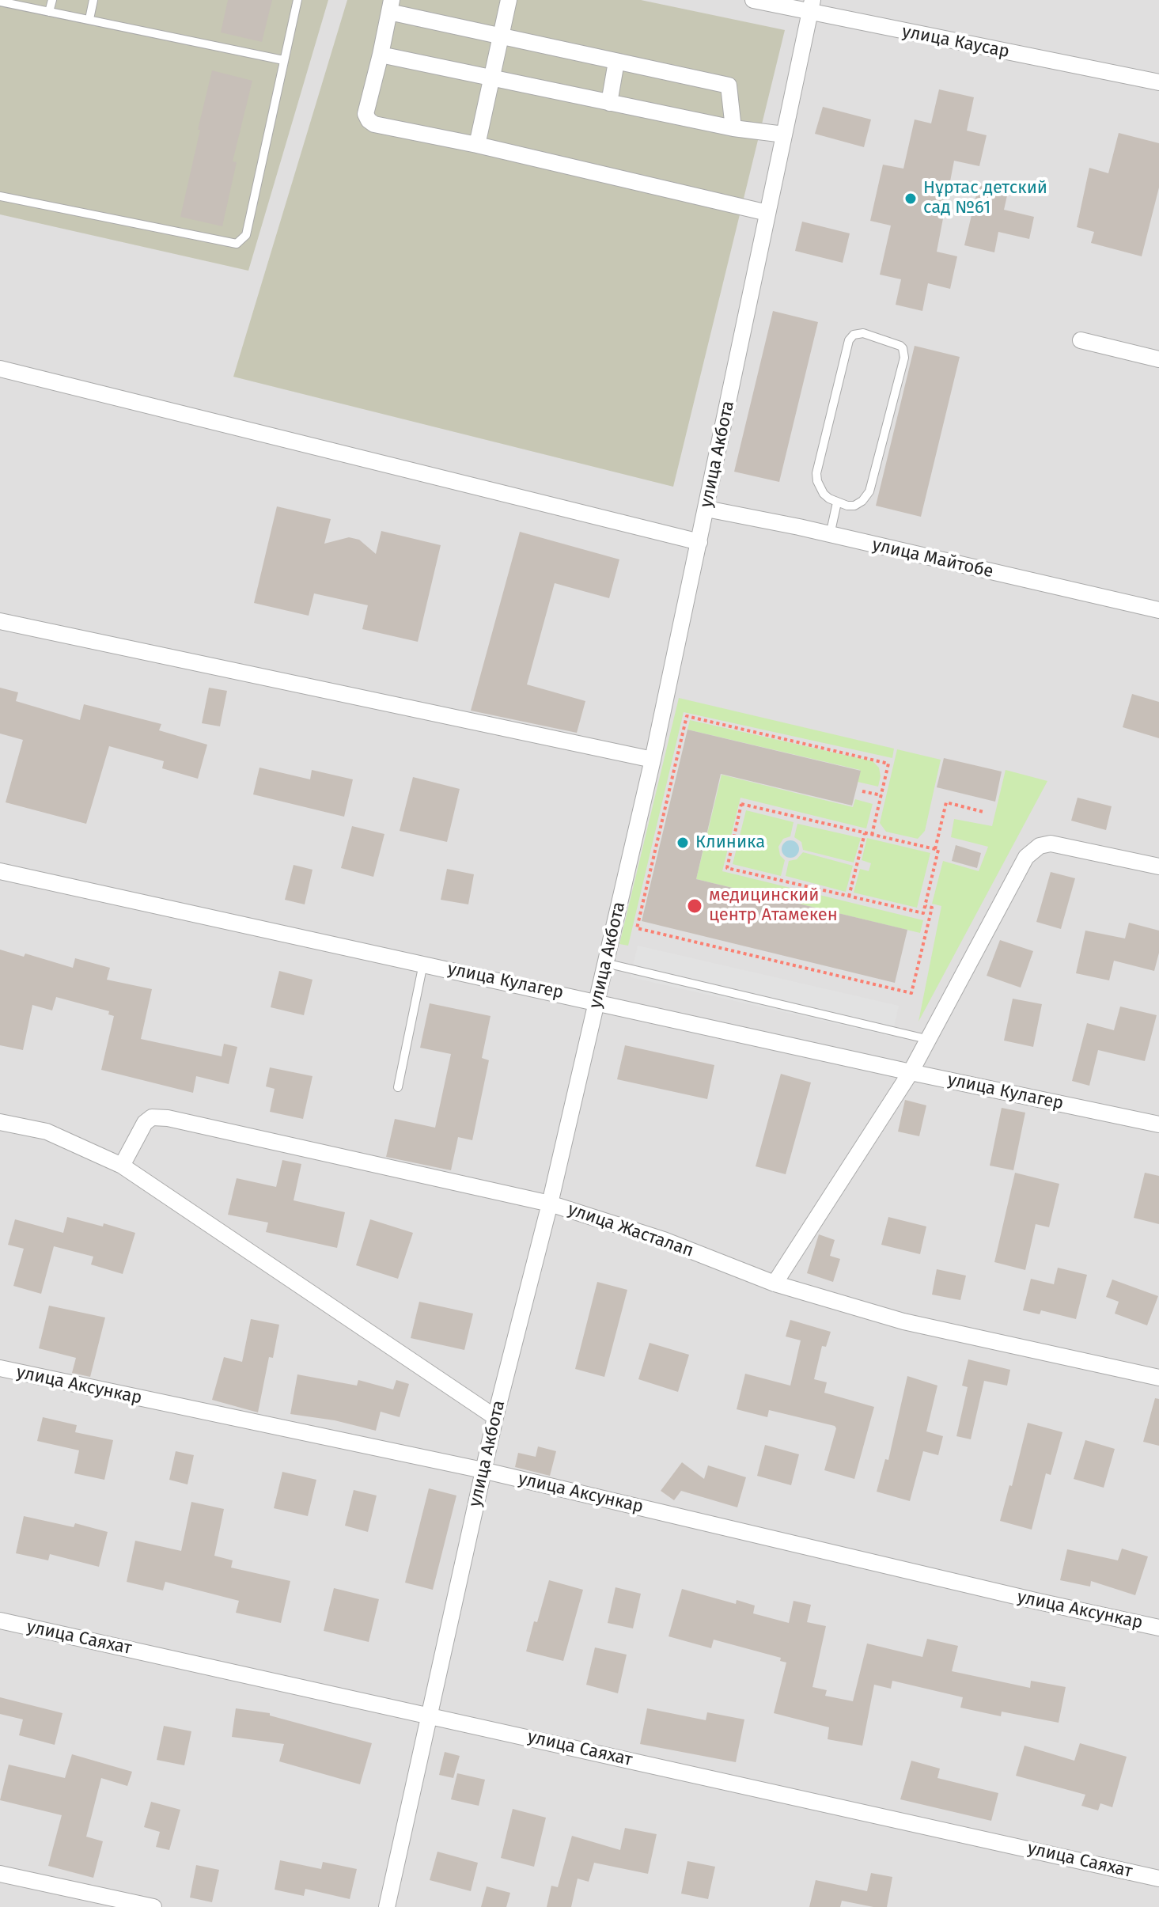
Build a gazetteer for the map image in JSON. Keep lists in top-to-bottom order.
{
  "streets": {
    "street": [
      "улица Каусар",
      "улица Акбота",
      "улица Майтобе",
      "улица Кулагер",
      "улица Жасталап",
      "улица Аксункар",
      "улица Саяхат"
    ]
  },
  "crossings": [
    ["улица Каусар", "улица Акбота"],
    ["улица Акбота", "улица Майтобе"],
    ["улица Акбота", "улица Кулагер"],
    ["улица Акбота", "улица Жасталап"],
    ["улица Акбота", "улица Аксункар"],
    ["улица Акбота", "улица Саяхат"]
  ],
  "places": ["Нұртас детский сад №61", "Клиника", "медицинский центр Атамекен"]
}
